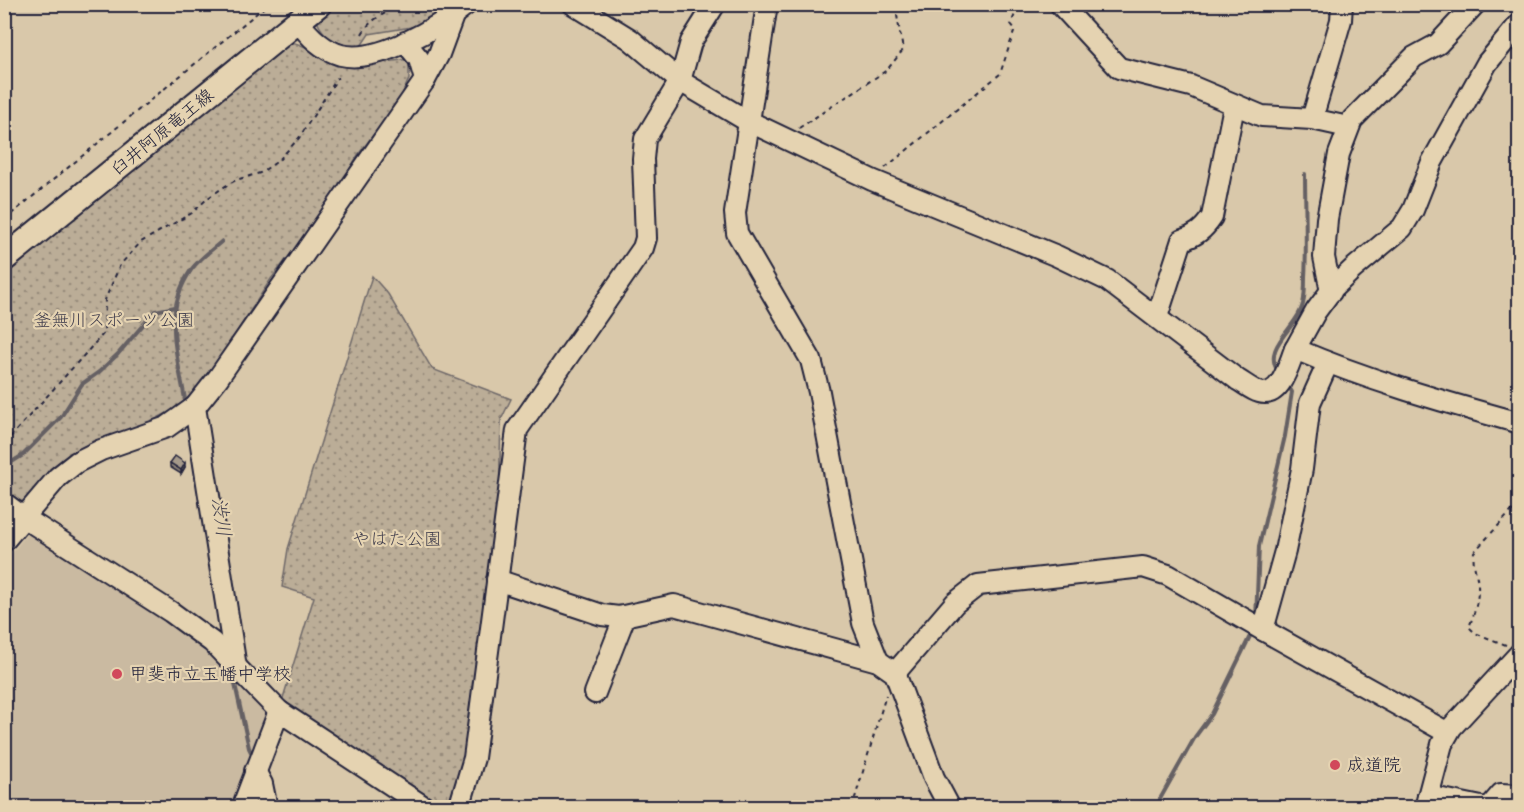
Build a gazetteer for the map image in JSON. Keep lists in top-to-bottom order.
{
  "streets": {
    "main road": ["臼井阿原竜王線"]
  },
  "water": ["渋川"],
  "parks": ["釜無川スポーツ公園", "やはた公園"],
  "places": ["甲斐市立玉幡中学校", "成道院"]
}
